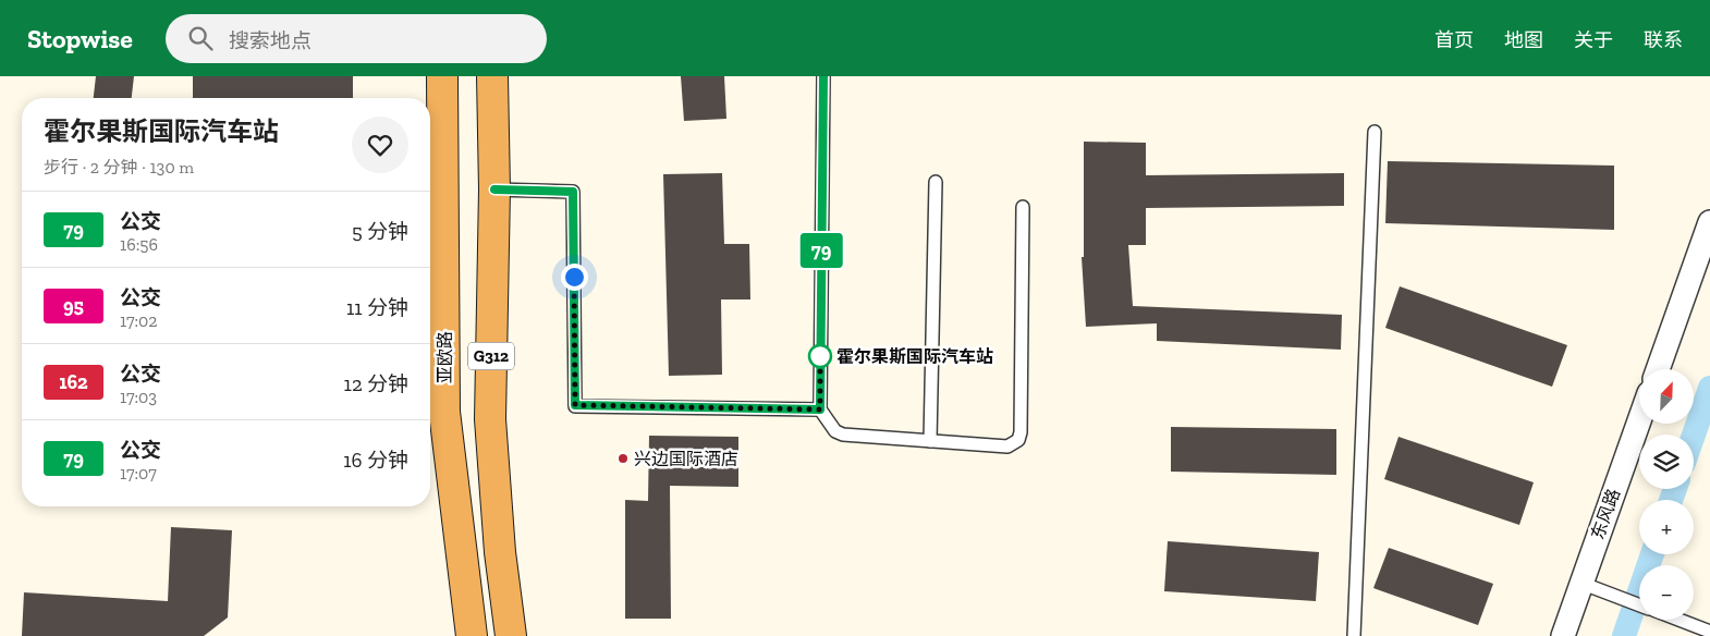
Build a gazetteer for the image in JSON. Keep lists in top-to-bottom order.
{
  "streets": {
    "highway": ["G312", "亚欧路"],
    "street": ["东风路"]
  },
  "places": ["霍尔果斯国际汽车站", "兴边国际酒店"],
  "lines": ["bus line 79"],
  "north": "top right",
  "page": {
    "header": "Stopwise",
    "search": "搜索地点",
    "nav": [
      "首页",
      "地图",
      "关于",
      "联系"
    ],
    "on_map": "79",
    "heading": ["霍尔果斯国际汽车站", "步行 · 2 分钟 · 130 m"],
    "list": [
      {
        "mark": "79",
        "name": "公交",
        "note": "16:56",
        "value": "5 分钟"
      },
      {
        "mark": "95",
        "name": "公交",
        "note": "17:02",
        "value": "11 分钟"
      },
      {
        "mark": "162",
        "name": "公交",
        "note": "17:03",
        "value": "12 分钟"
      },
      {
        "mark": "79",
        "name": "公交",
        "note": "17:07",
        "value": "16 分钟"
      }
    ],
    "map_buttons": ["+", "−"]
  }
}
